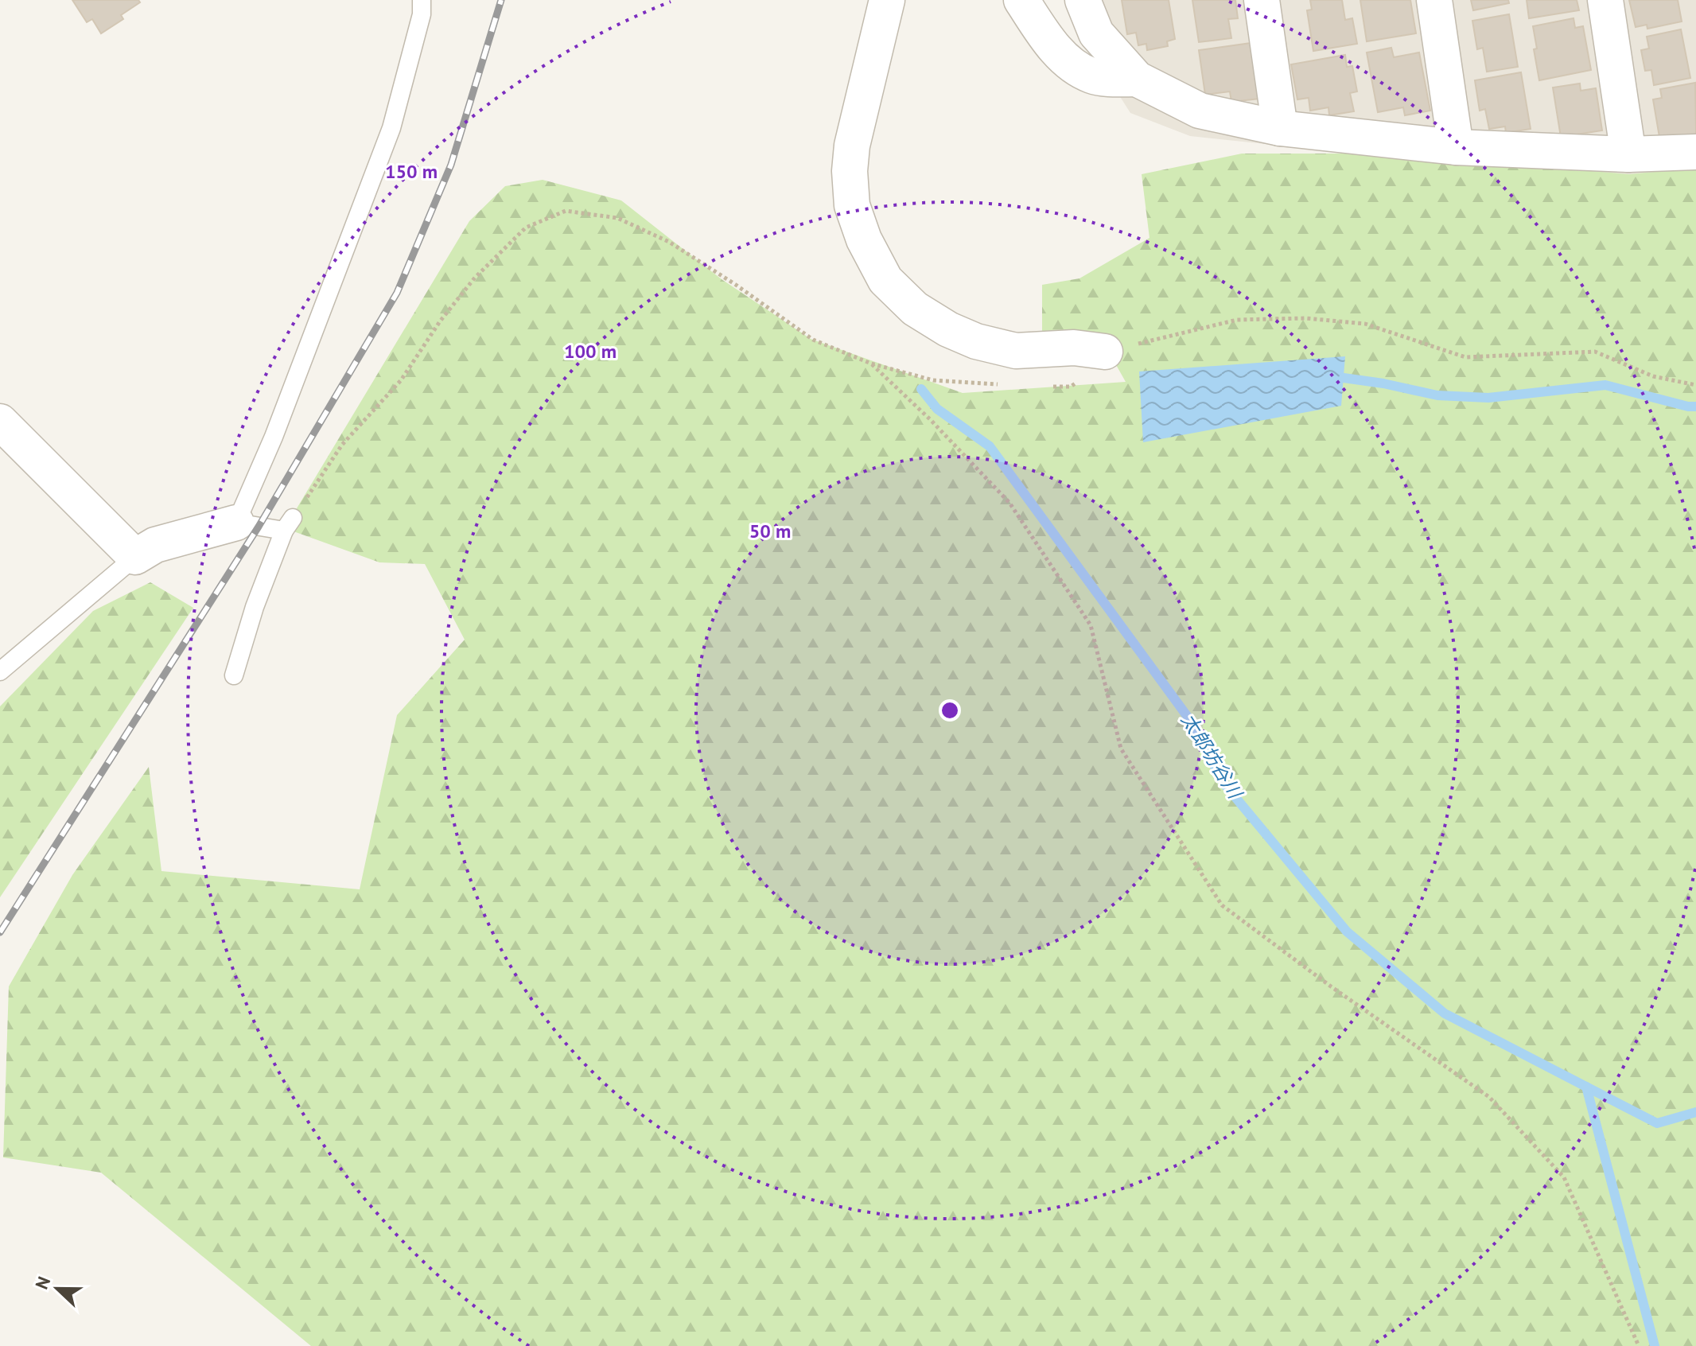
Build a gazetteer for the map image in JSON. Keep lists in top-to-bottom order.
{
  "water": ["太郎坊谷川"],
  "north": "left",
  "rings": ["150 m", "100 m", "50 m"]
}
